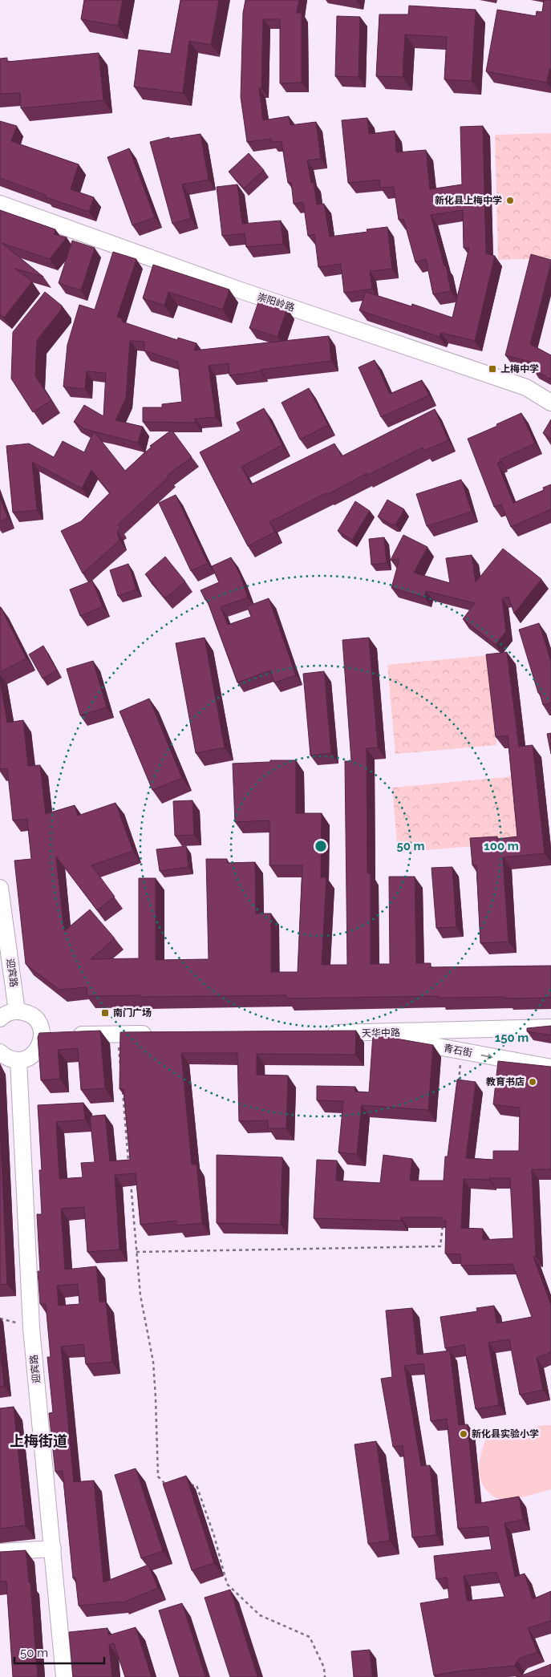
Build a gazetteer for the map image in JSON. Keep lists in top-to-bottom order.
{
  "streets": {
    "street": [
      "崇阳岭路",
      "迎宾路",
      "天华中路",
      "青石街"
    ]
  },
  "crossings": [
    ["天华中路", "青石街"]
  ],
  "one_way": ["青石街"],
  "districts": ["上梅街道"],
  "places": {
    "other": ["新化县上梅中学", "教育书店", "新化县实验小学"],
    "transit": ["上梅中学", "南门广场"]
  },
  "scale_bar": "50 m",
  "rings": ["50 m", "100 m", "150 m"]
}
